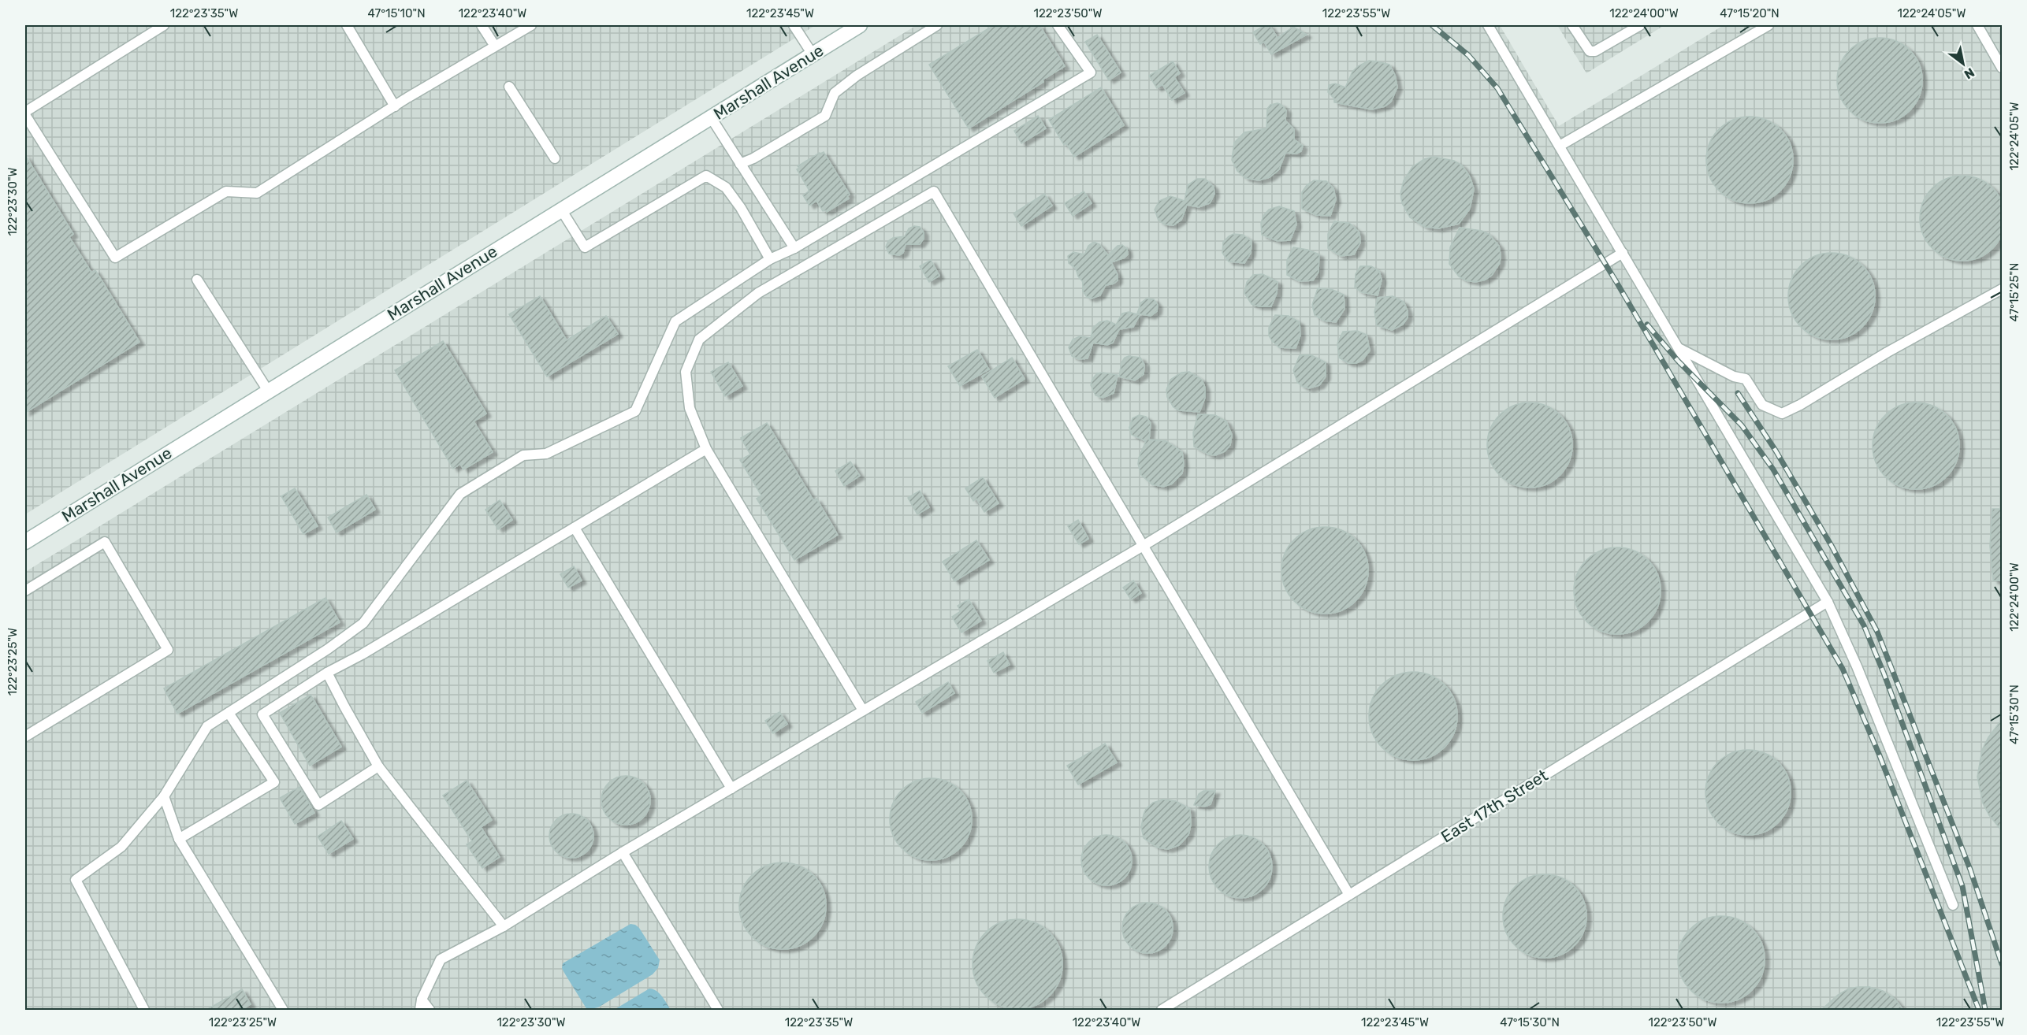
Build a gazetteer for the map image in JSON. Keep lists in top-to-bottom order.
{
  "streets": {
    "street": ["Marshall Avenue"],
    "lane": ["East 17th Street"]
  },
  "north": "bottom right",
  "coordinates": [
    "122°23'35\"W",
    "47°15'10\"N",
    "122°23'40\"W",
    "122°23'45\"W",
    "122°23'50\"W",
    "122°23'55\"W",
    "122°24'00\"W",
    "47°15'20\"N",
    "122°24'05\"W",
    "122°23'30\"W",
    "47°15'25\"N",
    "122°23'25\"W",
    "47°15'30\"N"
  ]
}
